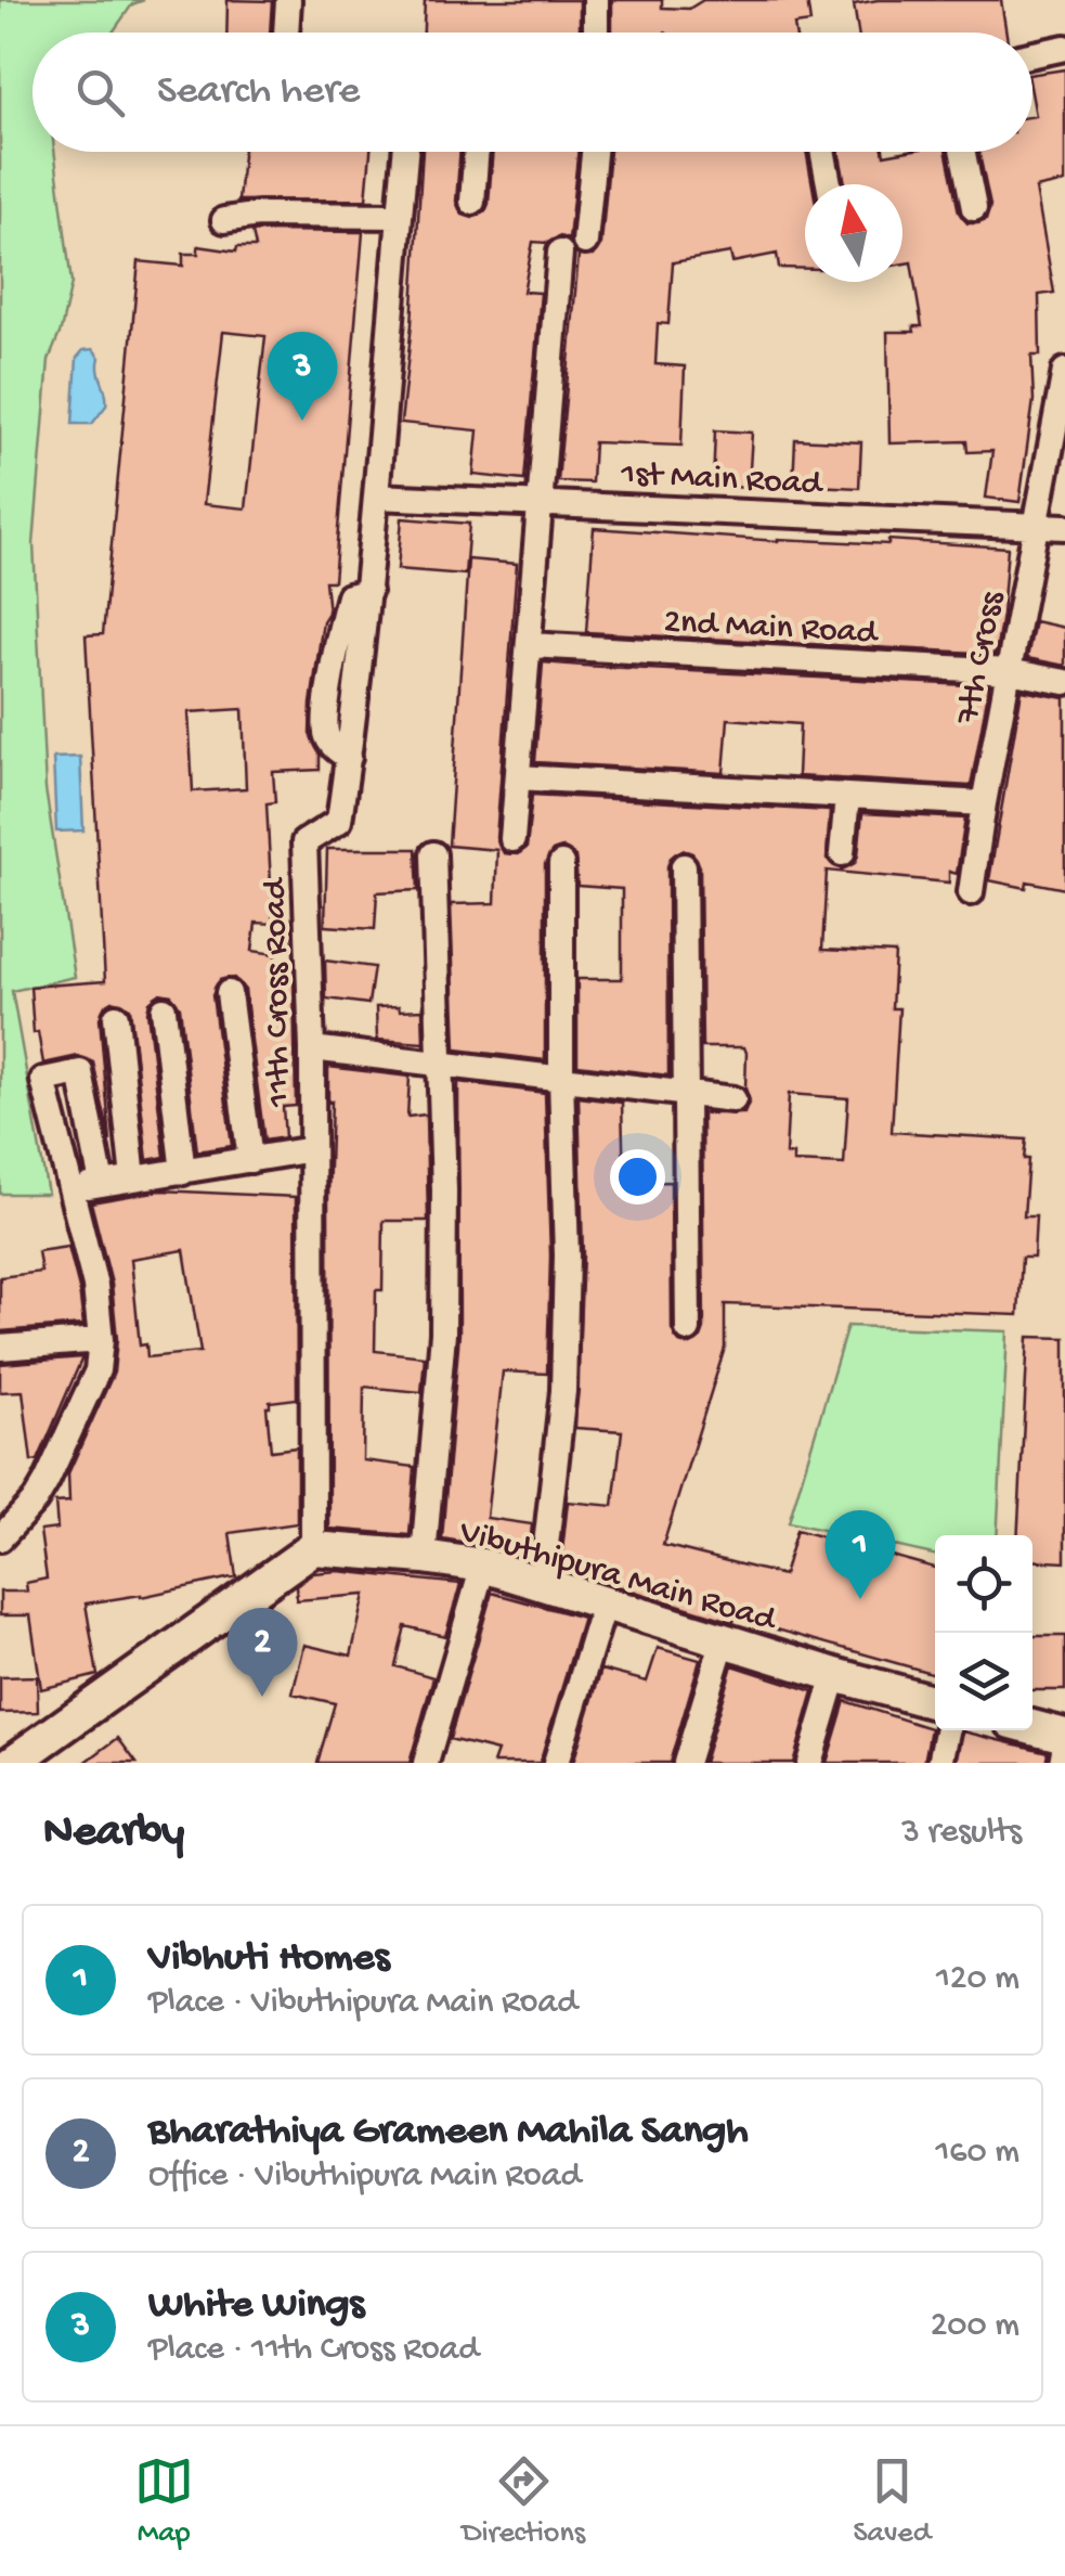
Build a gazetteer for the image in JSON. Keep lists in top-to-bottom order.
{
  "streets": {
    "street": [
      "1st Main Road",
      "2nd Main Road",
      "7th Cross",
      "11th Cross Road",
      "Vibuthipura Main Road"
    ]
  },
  "crossings": [
    ["1st Main Road", "7th Cross"],
    ["1st Main Road", "11th Cross Road"],
    ["2nd Main Road", "7th Cross"],
    ["11th Cross Road", "Vibuthipura Main Road"]
  ],
  "north": "top",
  "page": {
    "search": "Search here",
    "pins": ["3", "1", "2"],
    "heading": ["Nearby", "3 results"],
    "list": [
      {
        "mark": "1",
        "name": "Vibhuti Homes",
        "note": "Place · Vibuthipura Main Road",
        "value": "120 m"
      },
      {
        "mark": "2",
        "name": "Bharathiya Grameen Mahila Sangh",
        "note": "Office · Vibuthipura Main Road",
        "value": "160 m"
      },
      {
        "mark": "3",
        "name": "White Wings",
        "note": "Place · 11th Cross Road",
        "value": "200 m"
      }
    ],
    "nav": ["Map", "Directions", "Saved"]
  }
}
